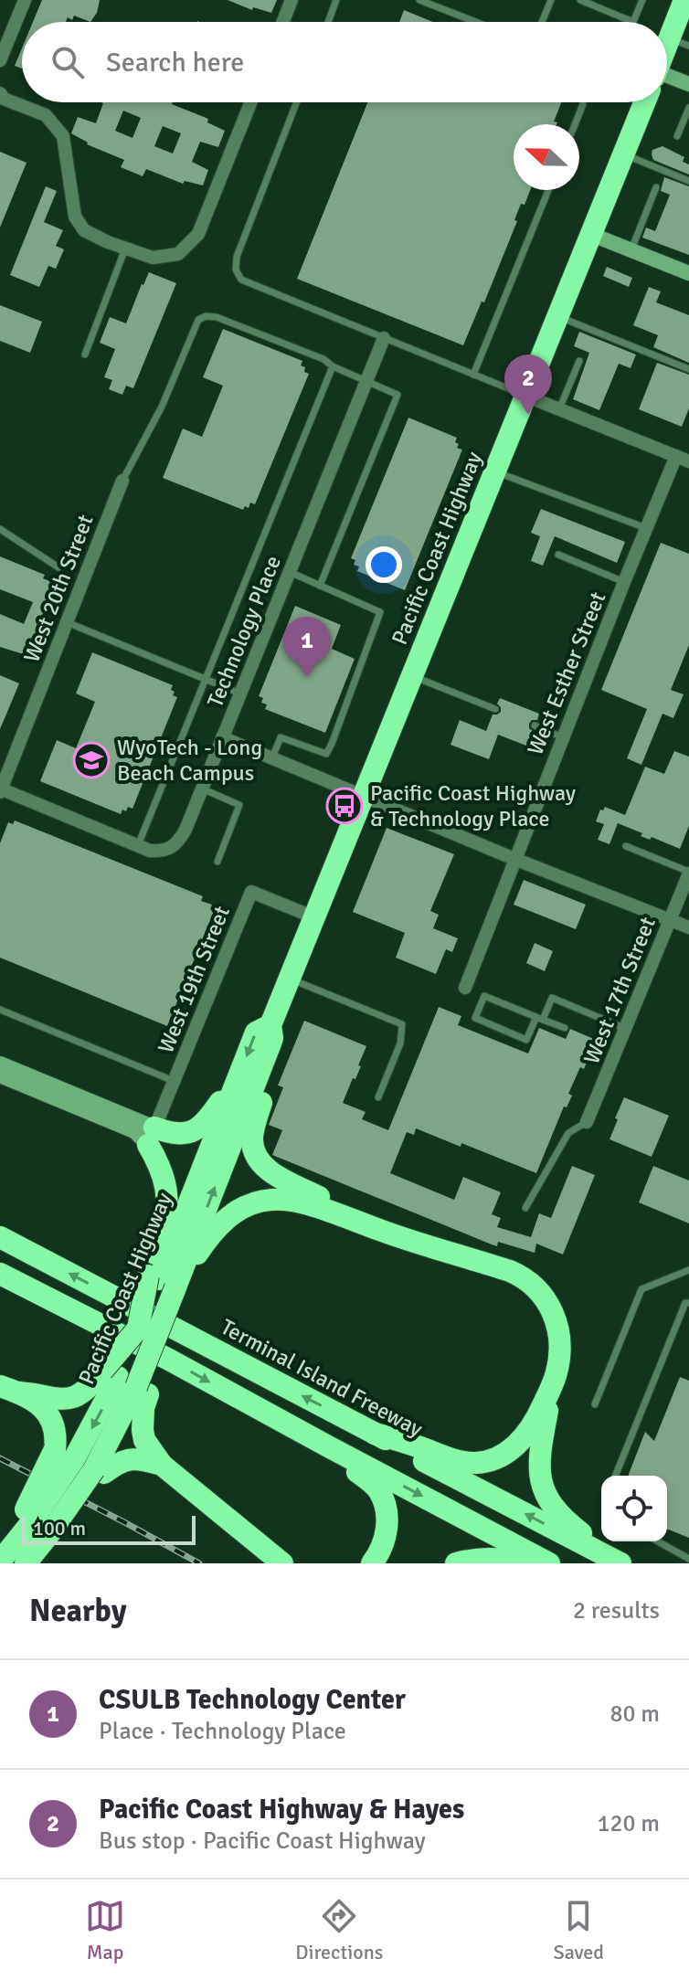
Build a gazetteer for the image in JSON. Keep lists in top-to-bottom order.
{
  "streets": {
    "highway": ["Pacific Coast Highway", "Terminal Island Freeway"],
    "street": [
      "West 20th Street",
      "Technology Place",
      "West Esther Street",
      "West 19th Street",
      "West 17th Street"
    ]
  },
  "crossings": [
    ["Pacific Coast Highway", "West 19th Street"],
    ["West 20th Street", "Technology Place"]
  ],
  "places": {
    "school or university": ["WyoTech - Long Beach Campus"],
    "bus stop": ["Pacific Coast Highway & Technology Place"]
  },
  "scale_bar": "100 m",
  "north": "left",
  "page": {
    "search": "Search here",
    "pins": ["2", "1"],
    "scale": "100 m",
    "heading": ["Nearby", "2 results"],
    "list": [
      {
        "mark": "1",
        "name": "CSULB Technology Center",
        "note": "Place · Technology Place",
        "value": "80 m"
      },
      {
        "mark": "2",
        "name": "Pacific Coast Highway & Hayes",
        "note": "Bus stop · Pacific Coast Highway",
        "value": "120 m"
      }
    ],
    "nav": ["Map", "Directions", "Saved"]
  }
}
